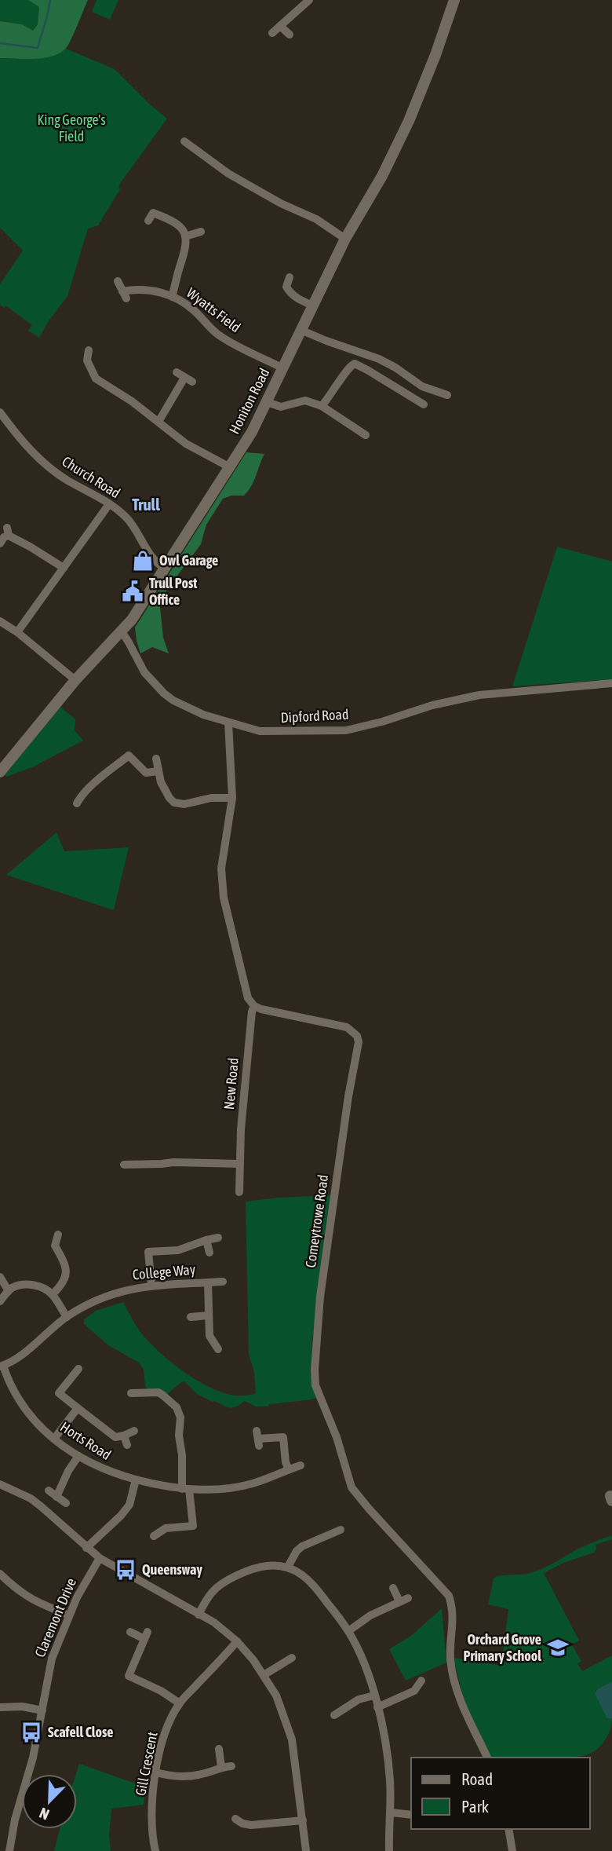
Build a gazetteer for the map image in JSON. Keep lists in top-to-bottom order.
{
  "streets": {
    "street": [
      "Wyatts Field",
      "Honiton Road",
      "Church Road",
      "Dipford Road",
      "New Road",
      "Comeytrowe Road",
      "College Way",
      "Horts Road",
      "Claremont Drive",
      "Gill Crescent"
    ]
  },
  "crossings": [
    ["Wyatts Field", "Honiton Road"],
    ["Honiton Road", "Church Road"],
    ["Honiton Road", "Dipford Road"],
    ["New Road", "Comeytrowe Road"],
    ["College Way", "Horts Road"]
  ],
  "districts": ["Trull"],
  "parks": ["King George's Field"],
  "places": {
    "shop": ["Owl Garage"],
    "public building": ["Trull Post Office"],
    "bus stop": ["Queensway", "Scafell Close"],
    "school or university": ["Orchard Grove Primary School"]
  },
  "legend": ["Road", "Park"],
  "north": "bottom left"
}
